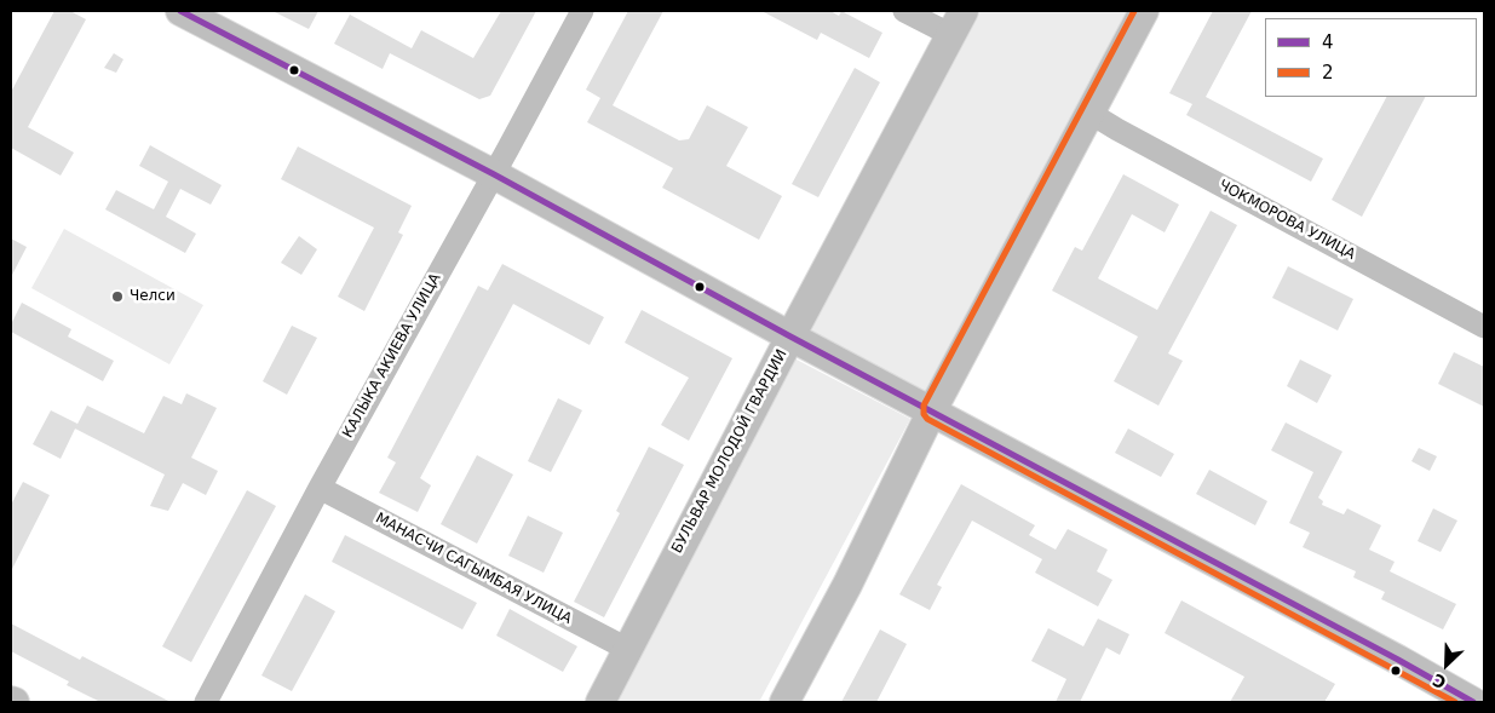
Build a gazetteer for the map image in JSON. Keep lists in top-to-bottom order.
{
  "streets": {
    "main road": ["БУЛЬВАР МОЛОДОЙ ГВАРДИИ"],
    "street": ["ЧОКМОРОВА УЛИЦА", "КАЛЫКА АКИЕВА УЛИЦА", "МАНАСЧИ САГЫМБАЯ УЛИЦА"]
  },
  "crossings": [
    ["КАЛЫКА АКИЕВА УЛИЦА", "МАНАСЧИ САГЫМБАЯ УЛИЦА"],
    ["БУЛЬВАР МОЛОДОЙ ГВАРДИИ", "МАНАСЧИ САГЫМБАЯ УЛИЦА"]
  ],
  "places": ["Челси"],
  "lines": ["transit line 4", "transit line 2"],
  "legend": ["4", "2"],
  "north": "bottom left"
}
